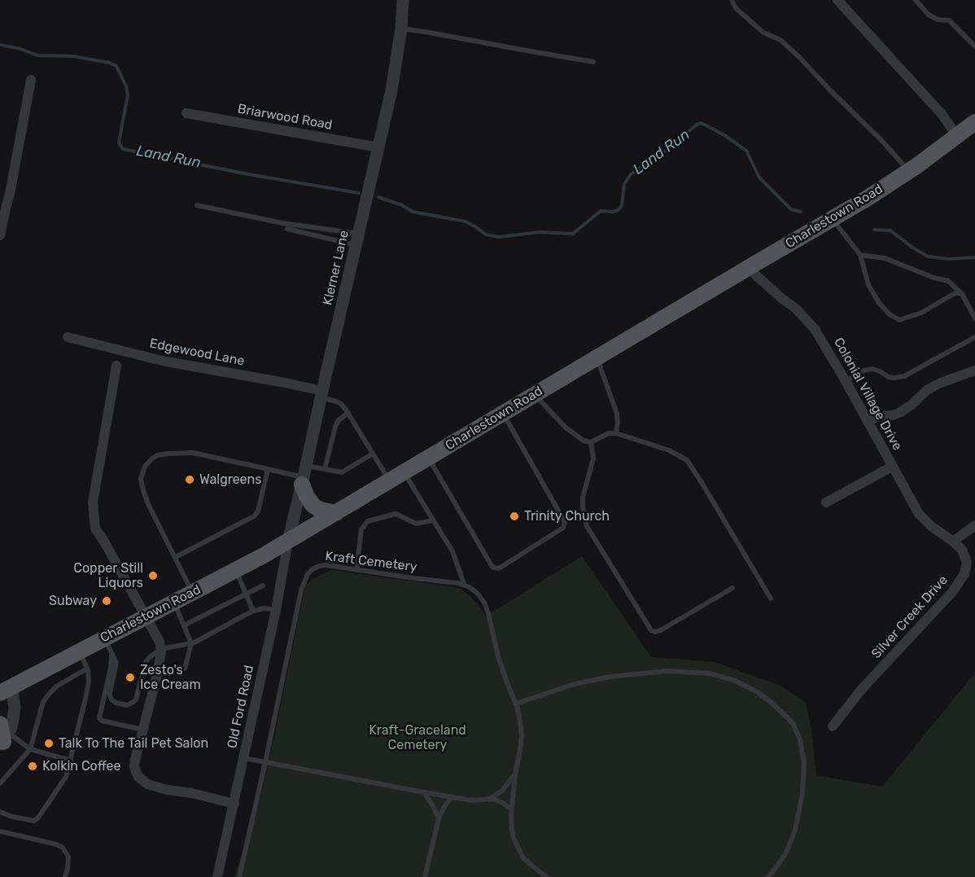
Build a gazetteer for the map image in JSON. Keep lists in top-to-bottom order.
{
  "streets": {
    "main road": ["Charlestown Road"],
    "street": [
      "Briarwood Road",
      "Klerner Lane",
      "Edgewood Lane",
      "Colonial Village Drive",
      "Silver Creek Drive",
      "Old Ford Road"
    ],
    "lane": ["Kraft Cemetery"]
  },
  "crossings": [
    ["Briarwood Road", "Klerner Lane"],
    ["Charlestown Road", "Klerner Lane"],
    ["Charlestown Road", "Colonial Village Drive"],
    ["Charlestown Road", "Old Ford Road"],
    ["Klerner Lane", "Edgewood Lane"],
    ["Klerner Lane", "Old Ford Road"],
    ["Colonial Village Drive", "Silver Creek Drive"]
  ],
  "water": ["Land Run"],
  "parks": ["Kraft-Graceland Cemetery"],
  "places": [
    "Walgreens",
    "Trinity Church",
    "Copper Still Liquors",
    "Subway",
    "Zesto's Ice Cream",
    "Talk To The Tail Pet Salon",
    "Kolkin Coffee"
  ]
}
